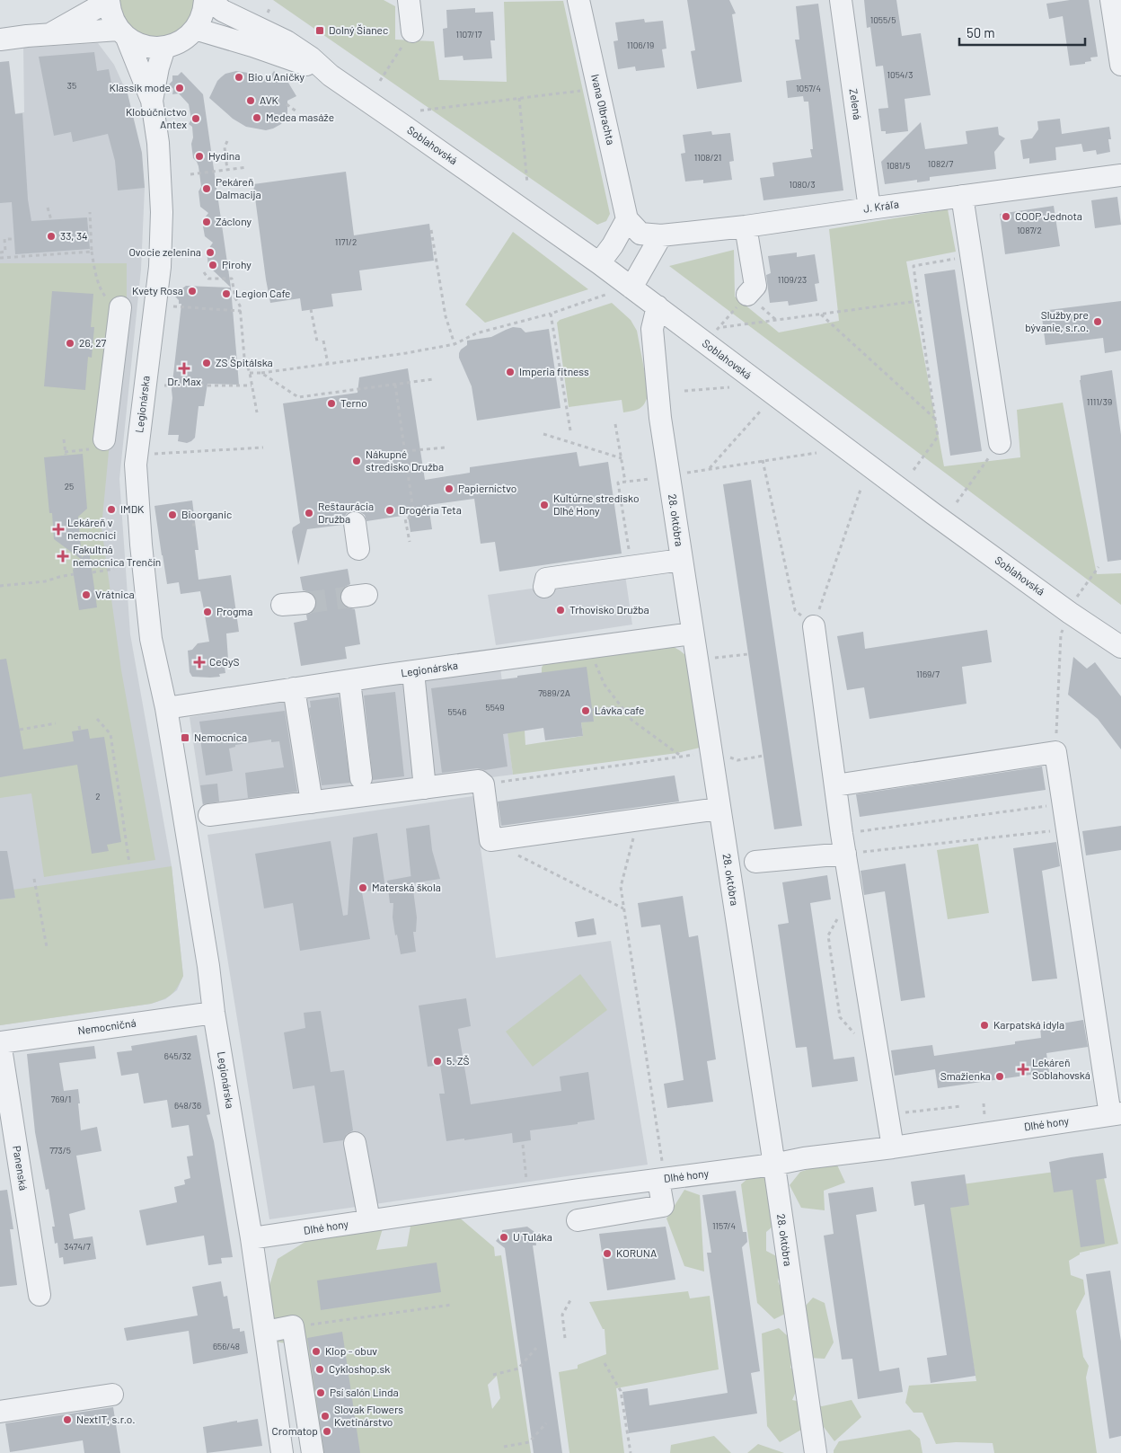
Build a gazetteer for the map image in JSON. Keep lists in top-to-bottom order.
{
  "streets": {
    "street": [
      "Zelená",
      "Ivana Olbrachta",
      "Soblahovská",
      "J. Kráľa",
      "Legionárska",
      "28. októbra",
      "Nemocničná",
      "Dlhé hony",
      "Panenská"
    ]
  },
  "crossings": [
    ["Zelená", "J. Kráľa"],
    ["Ivana Olbrachta", "J. Kráľa"],
    ["Soblahovská", "28. októbra"],
    ["Legionárska", "28. októbra"],
    ["Legionárska", "Nemocničná"],
    ["Legionárska", "Dlhé hony"],
    ["28. októbra", "Dlhé hony"],
    ["Nemocničná", "Panenská"]
  ],
  "places": {
    "transit": ["Dolný Šianec", "Nemocnica"],
    "other": [
      "Bio u Aničky",
      "Klassik mode",
      "AVK",
      "Medea masáže",
      "Klobúčnictvo Antex",
      "Hydina",
      "Pekáreň Dalmacija",
      "COOP Jednota",
      "Záclony",
      "33, 34",
      "Ovocie zelenina",
      "Pirohy",
      "Kvety Rosa",
      "Legion Cafe",
      "Služby pre bývanie, s.r.o.",
      "26, 27",
      "ZS Špitálska",
      "Imperia fitness",
      "Terno",
      "Nákupné stredisko Družba",
      "Papierníctvo",
      "Kultúrne stredisko Dlhé Hony",
      "IMDK",
      "Drogéria Teta",
      "Reštaurácia Družba",
      "Bioorganic",
      "Vrátnica",
      "Trhovisko Družba",
      "Progma",
      "Lávka cafe",
      "Materská škola",
      "Karpatská idyla",
      "5. ZŠ",
      "Smažienka",
      "U Tuláka",
      "KORUNA",
      "Klop - obuv",
      "Cykloshop.sk",
      "Psí salón Linda",
      "Slovak Flowers Kvetinárstvo",
      "NextIT, s.r.o.",
      "Cromatop"
    ],
    "health": [
      "Dr. Max",
      "Lekáreň v nemocnici",
      "Fakultná nemocnica Trenčín",
      "CeGyS",
      "Lekáreň Soblahovská"
    ]
  },
  "house_numbers": [
    "1055/5",
    "1107/17",
    "1106/19",
    "1054/3",
    "35",
    "1057/4",
    "1108/21",
    "1082/7",
    "1081/5",
    "1080/3",
    "1087/2",
    "1171/2",
    "1109/23",
    "1111/39",
    "25",
    "1169/7",
    "7689/2A",
    "5549",
    "5546",
    "2",
    "645/32",
    "769/1",
    "648/36",
    "773/5",
    "1157/4",
    "3474/7",
    "656/48"
  ],
  "scale_bar": "50 m"
}
